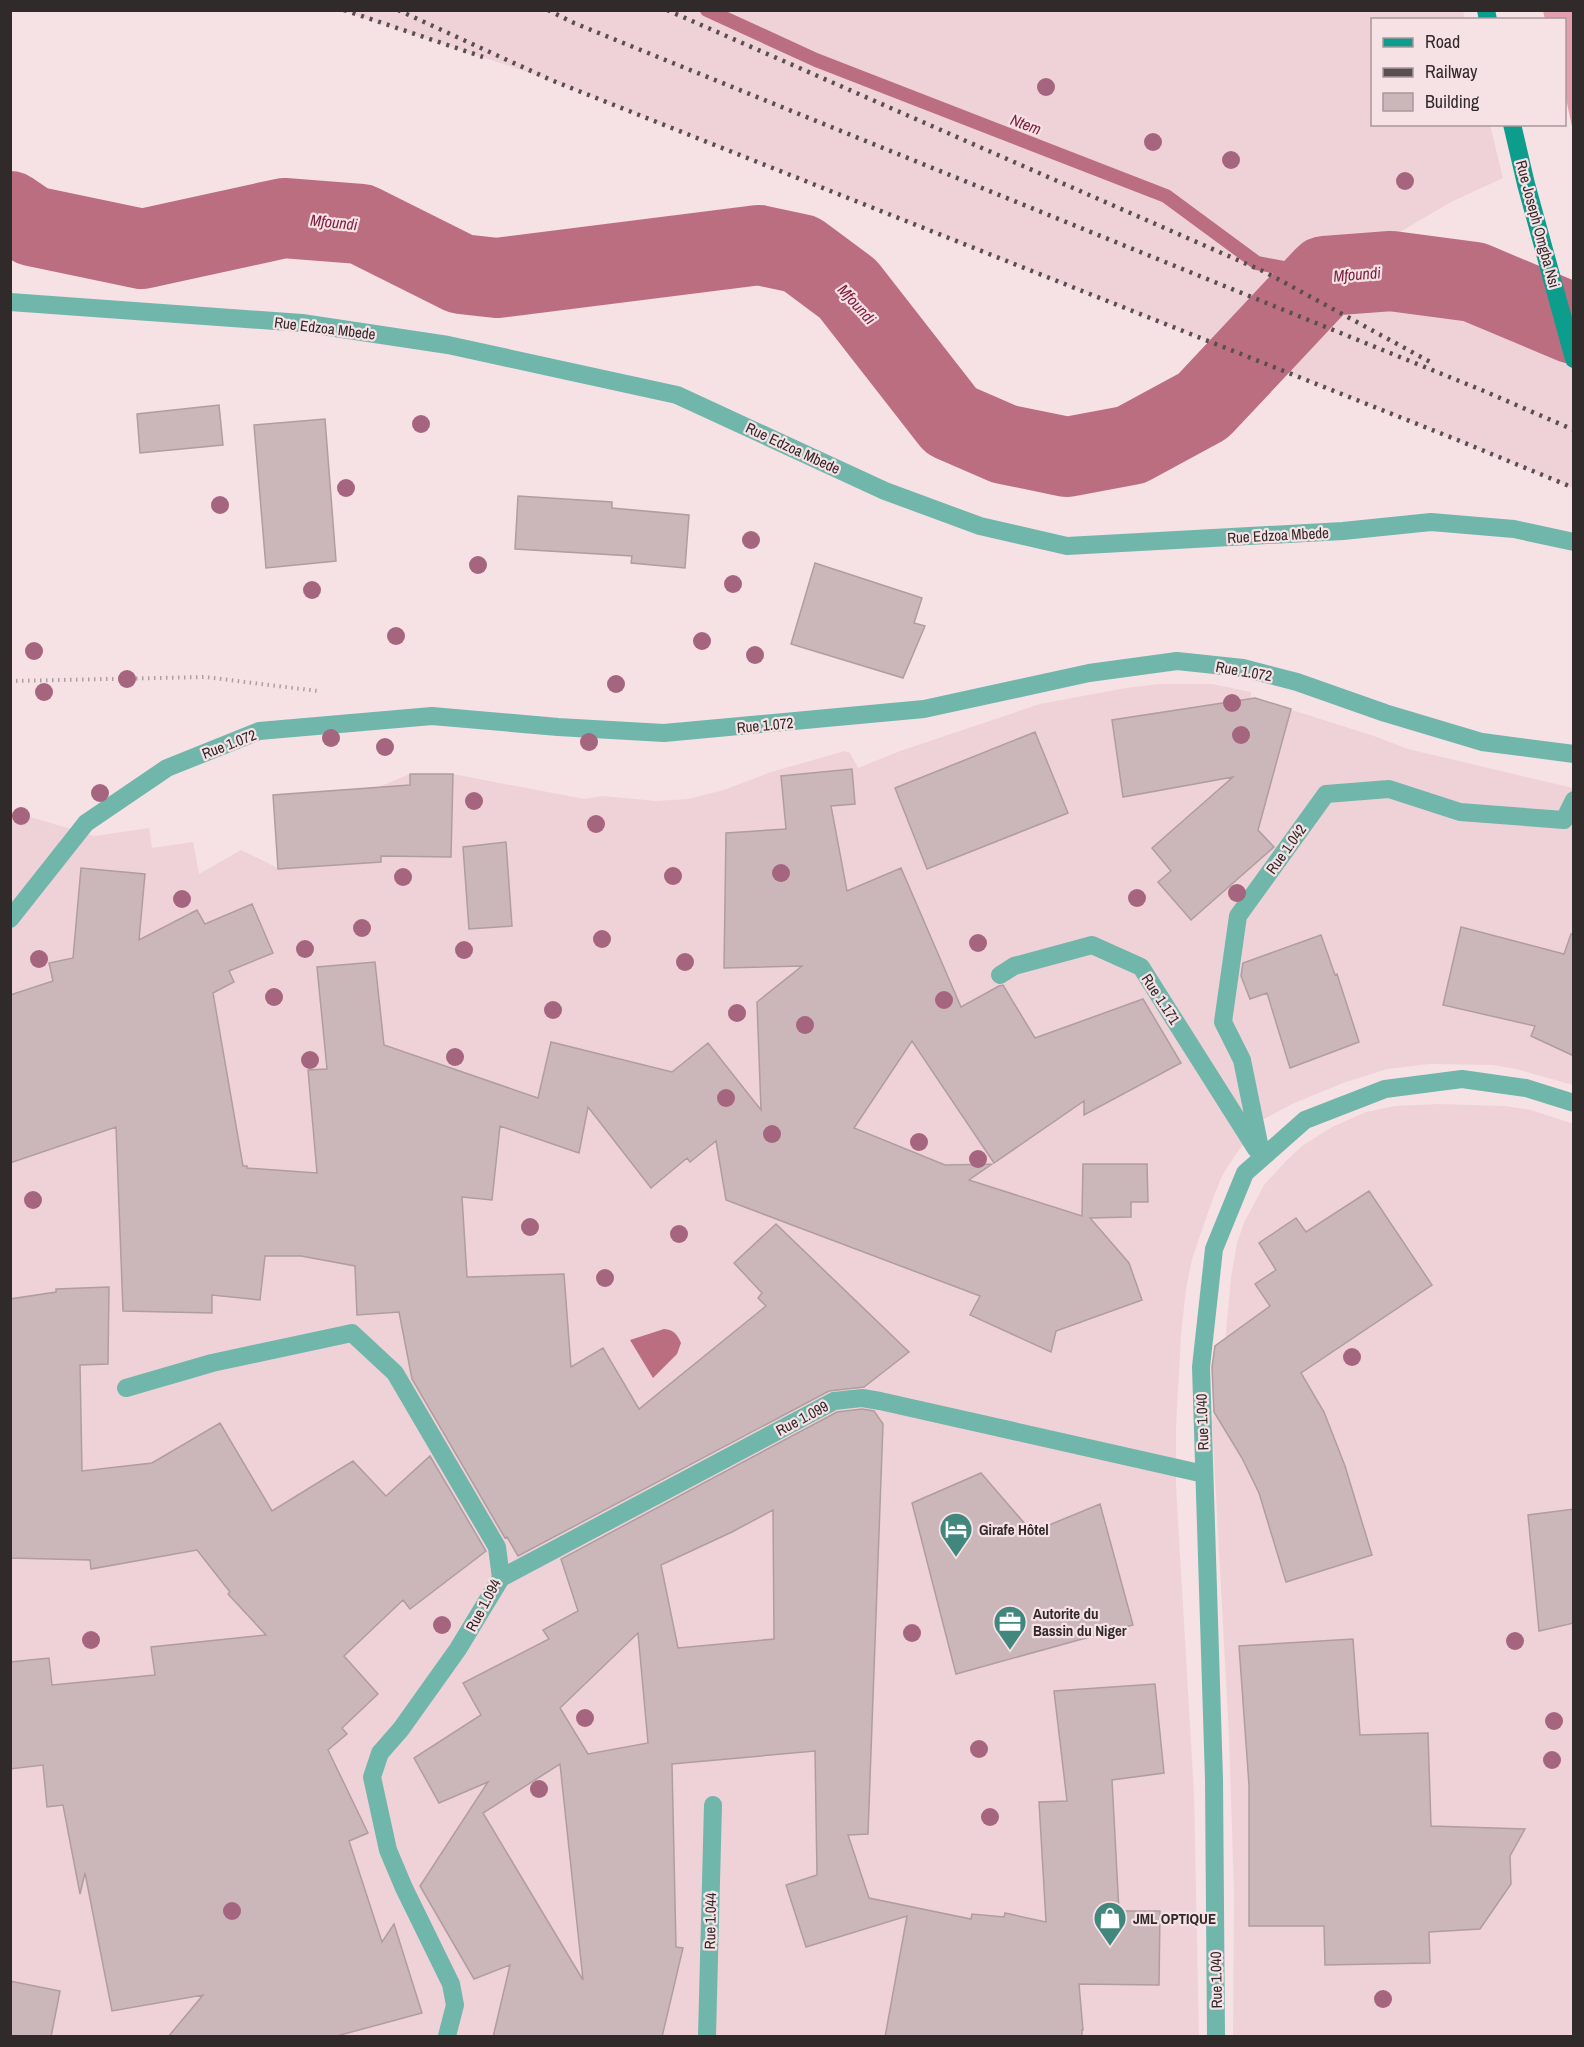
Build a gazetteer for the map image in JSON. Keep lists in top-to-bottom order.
{
  "streets": {
    "main road": ["Rue Joseph Omgba Nsi"],
    "street": [
      "Rue Edzoa Mbede",
      "Rue 1.072",
      "Rue 1.042",
      "Rue 1.171",
      "Rue 1.099",
      "Rue 1.040",
      "Rue 1.094",
      "Rue 1.044"
    ]
  },
  "crossings": [
    ["Rue 1.042", "Rue 1.171"],
    ["Rue 1.042", "Rue 1.040"],
    ["Rue 1.171", "Rue 1.040"],
    ["Rue 1.099", "Rue 1.040"],
    ["Rue 1.099", "Rue 1.094"]
  ],
  "water": ["Ntem", "Mfoundi"],
  "places": {
    "hotel": ["Girafe Hôtel"],
    "office": ["Autorite du Bassin du Niger"],
    "shop": ["JML OPTIQUE"]
  },
  "legend": ["Road", "Railway", "Building"]
}
